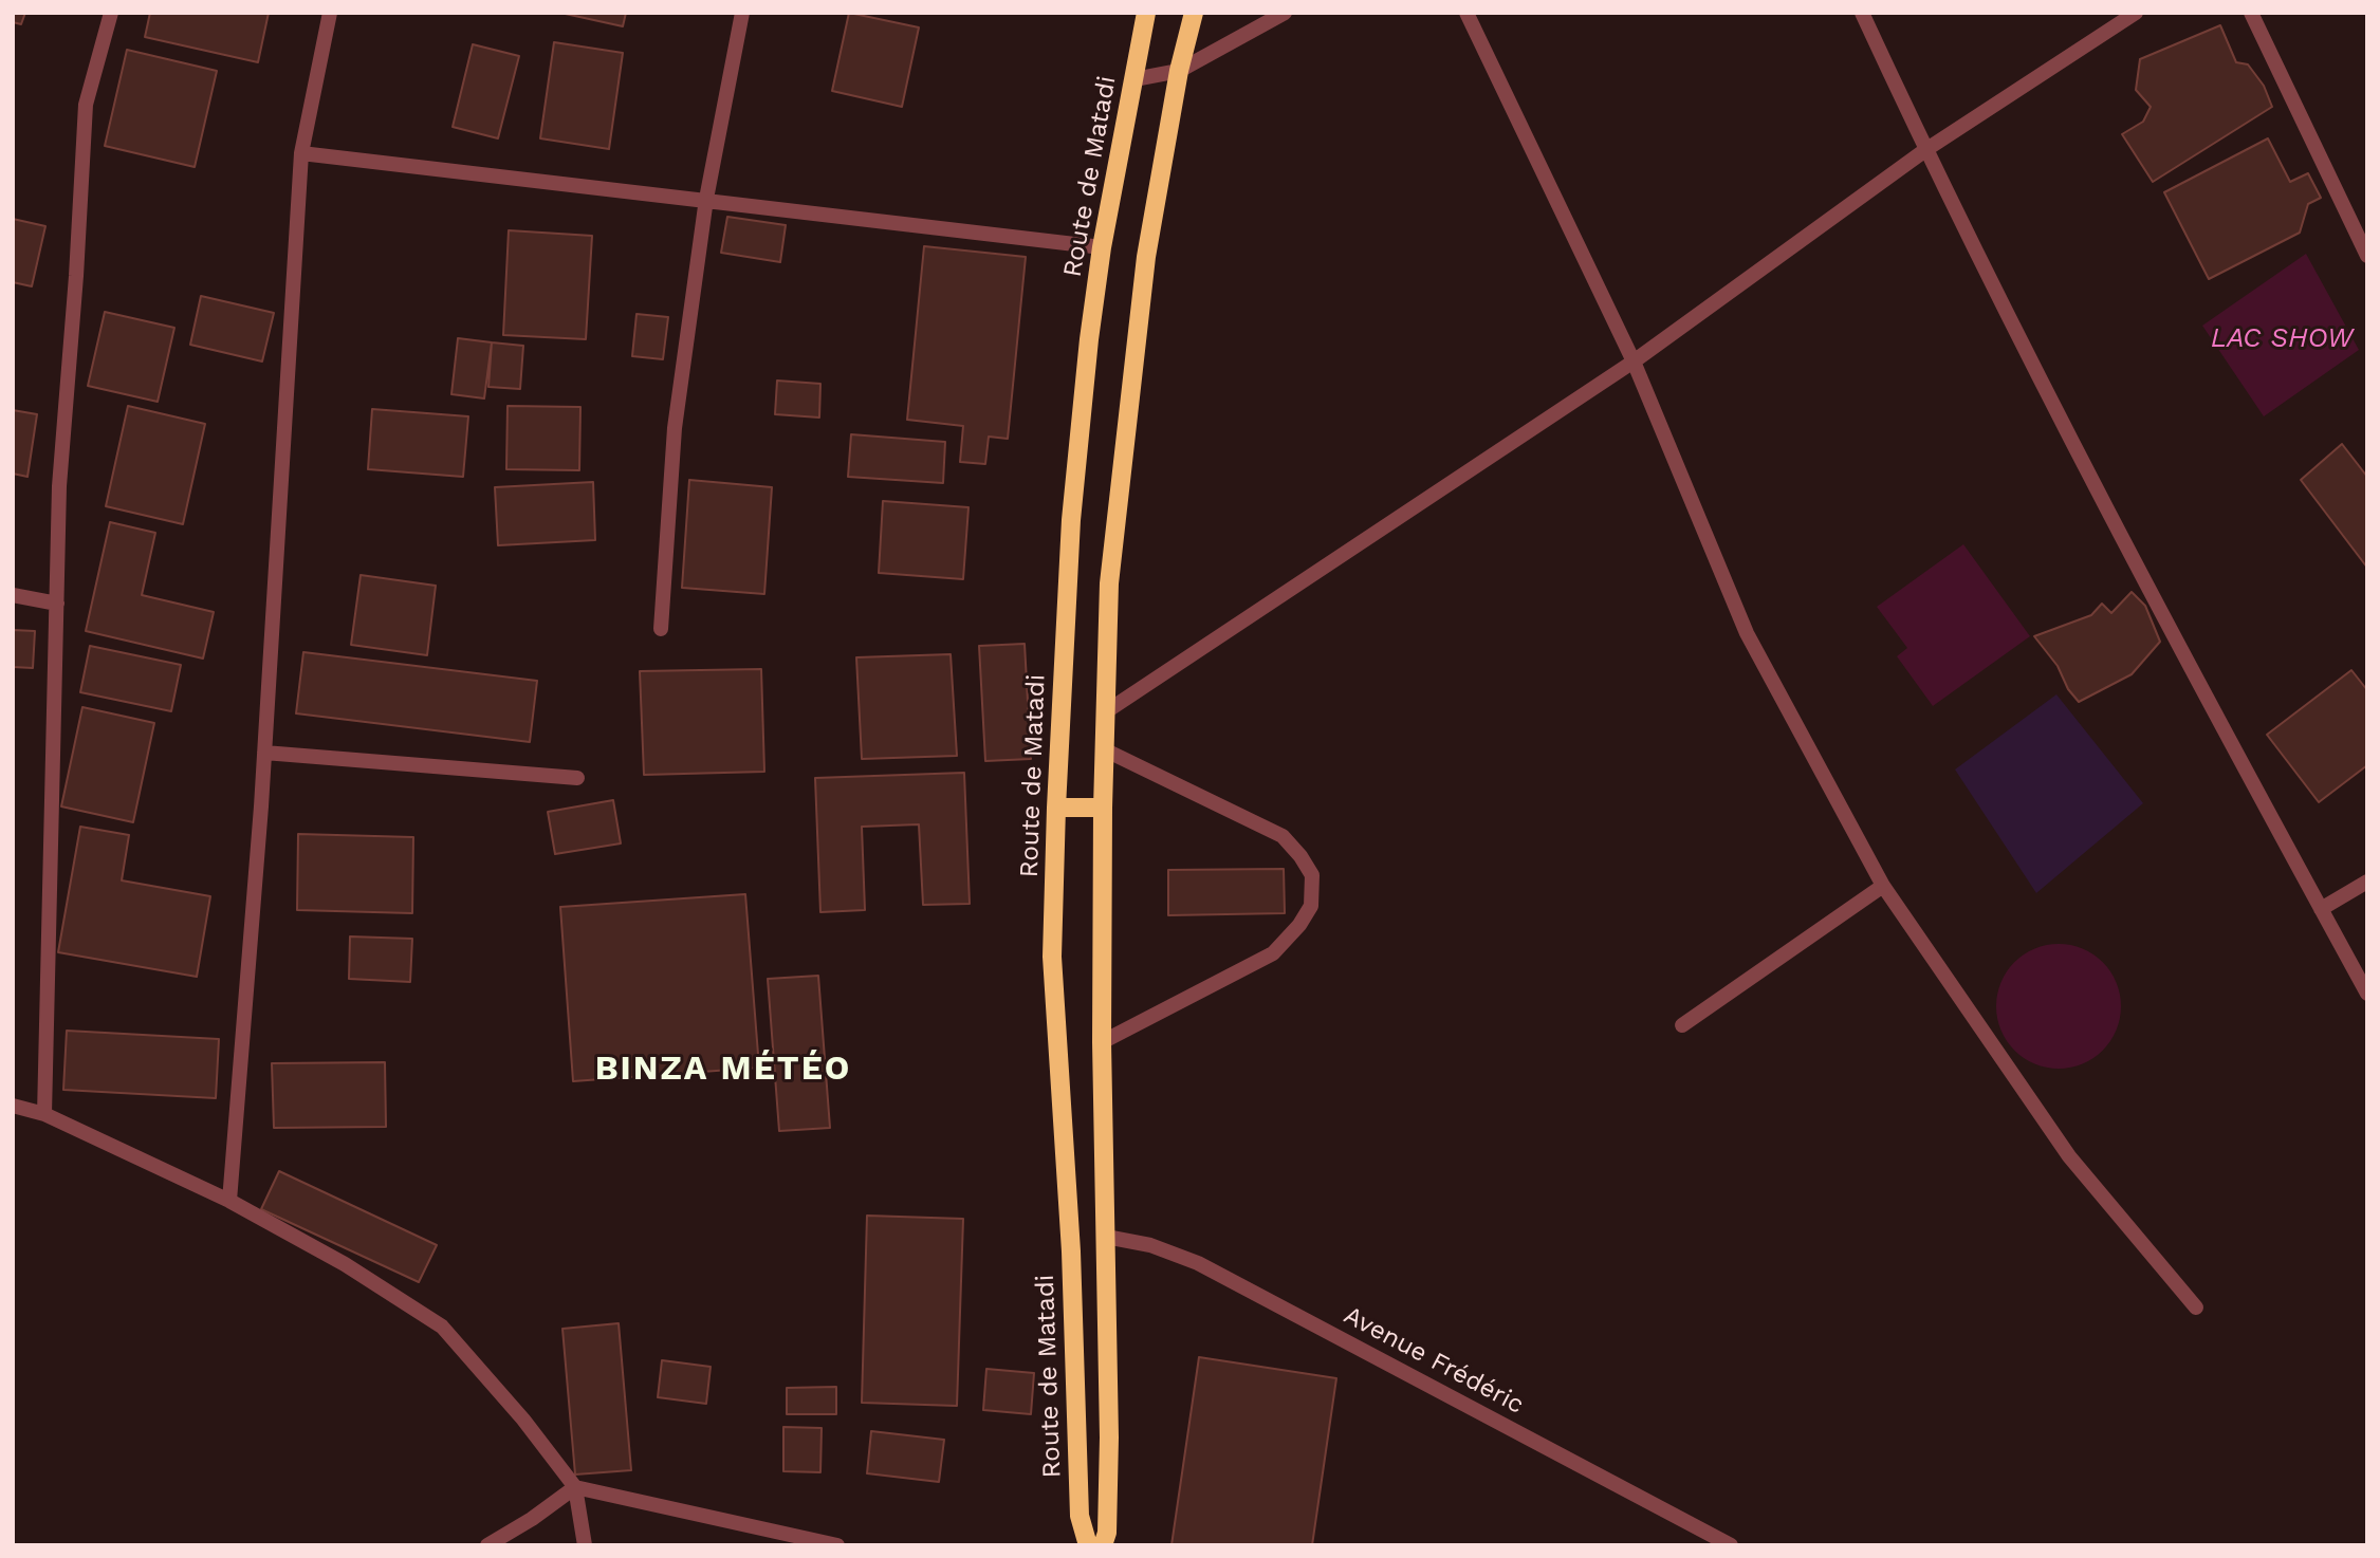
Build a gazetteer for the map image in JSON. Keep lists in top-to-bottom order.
{
  "streets": {
    "main road": ["Route de Matadi"],
    "street": ["Avenue Frédéric"]
  },
  "districts": ["BINZA MÉTÉO"],
  "water": ["LAC SHOW"]
}
